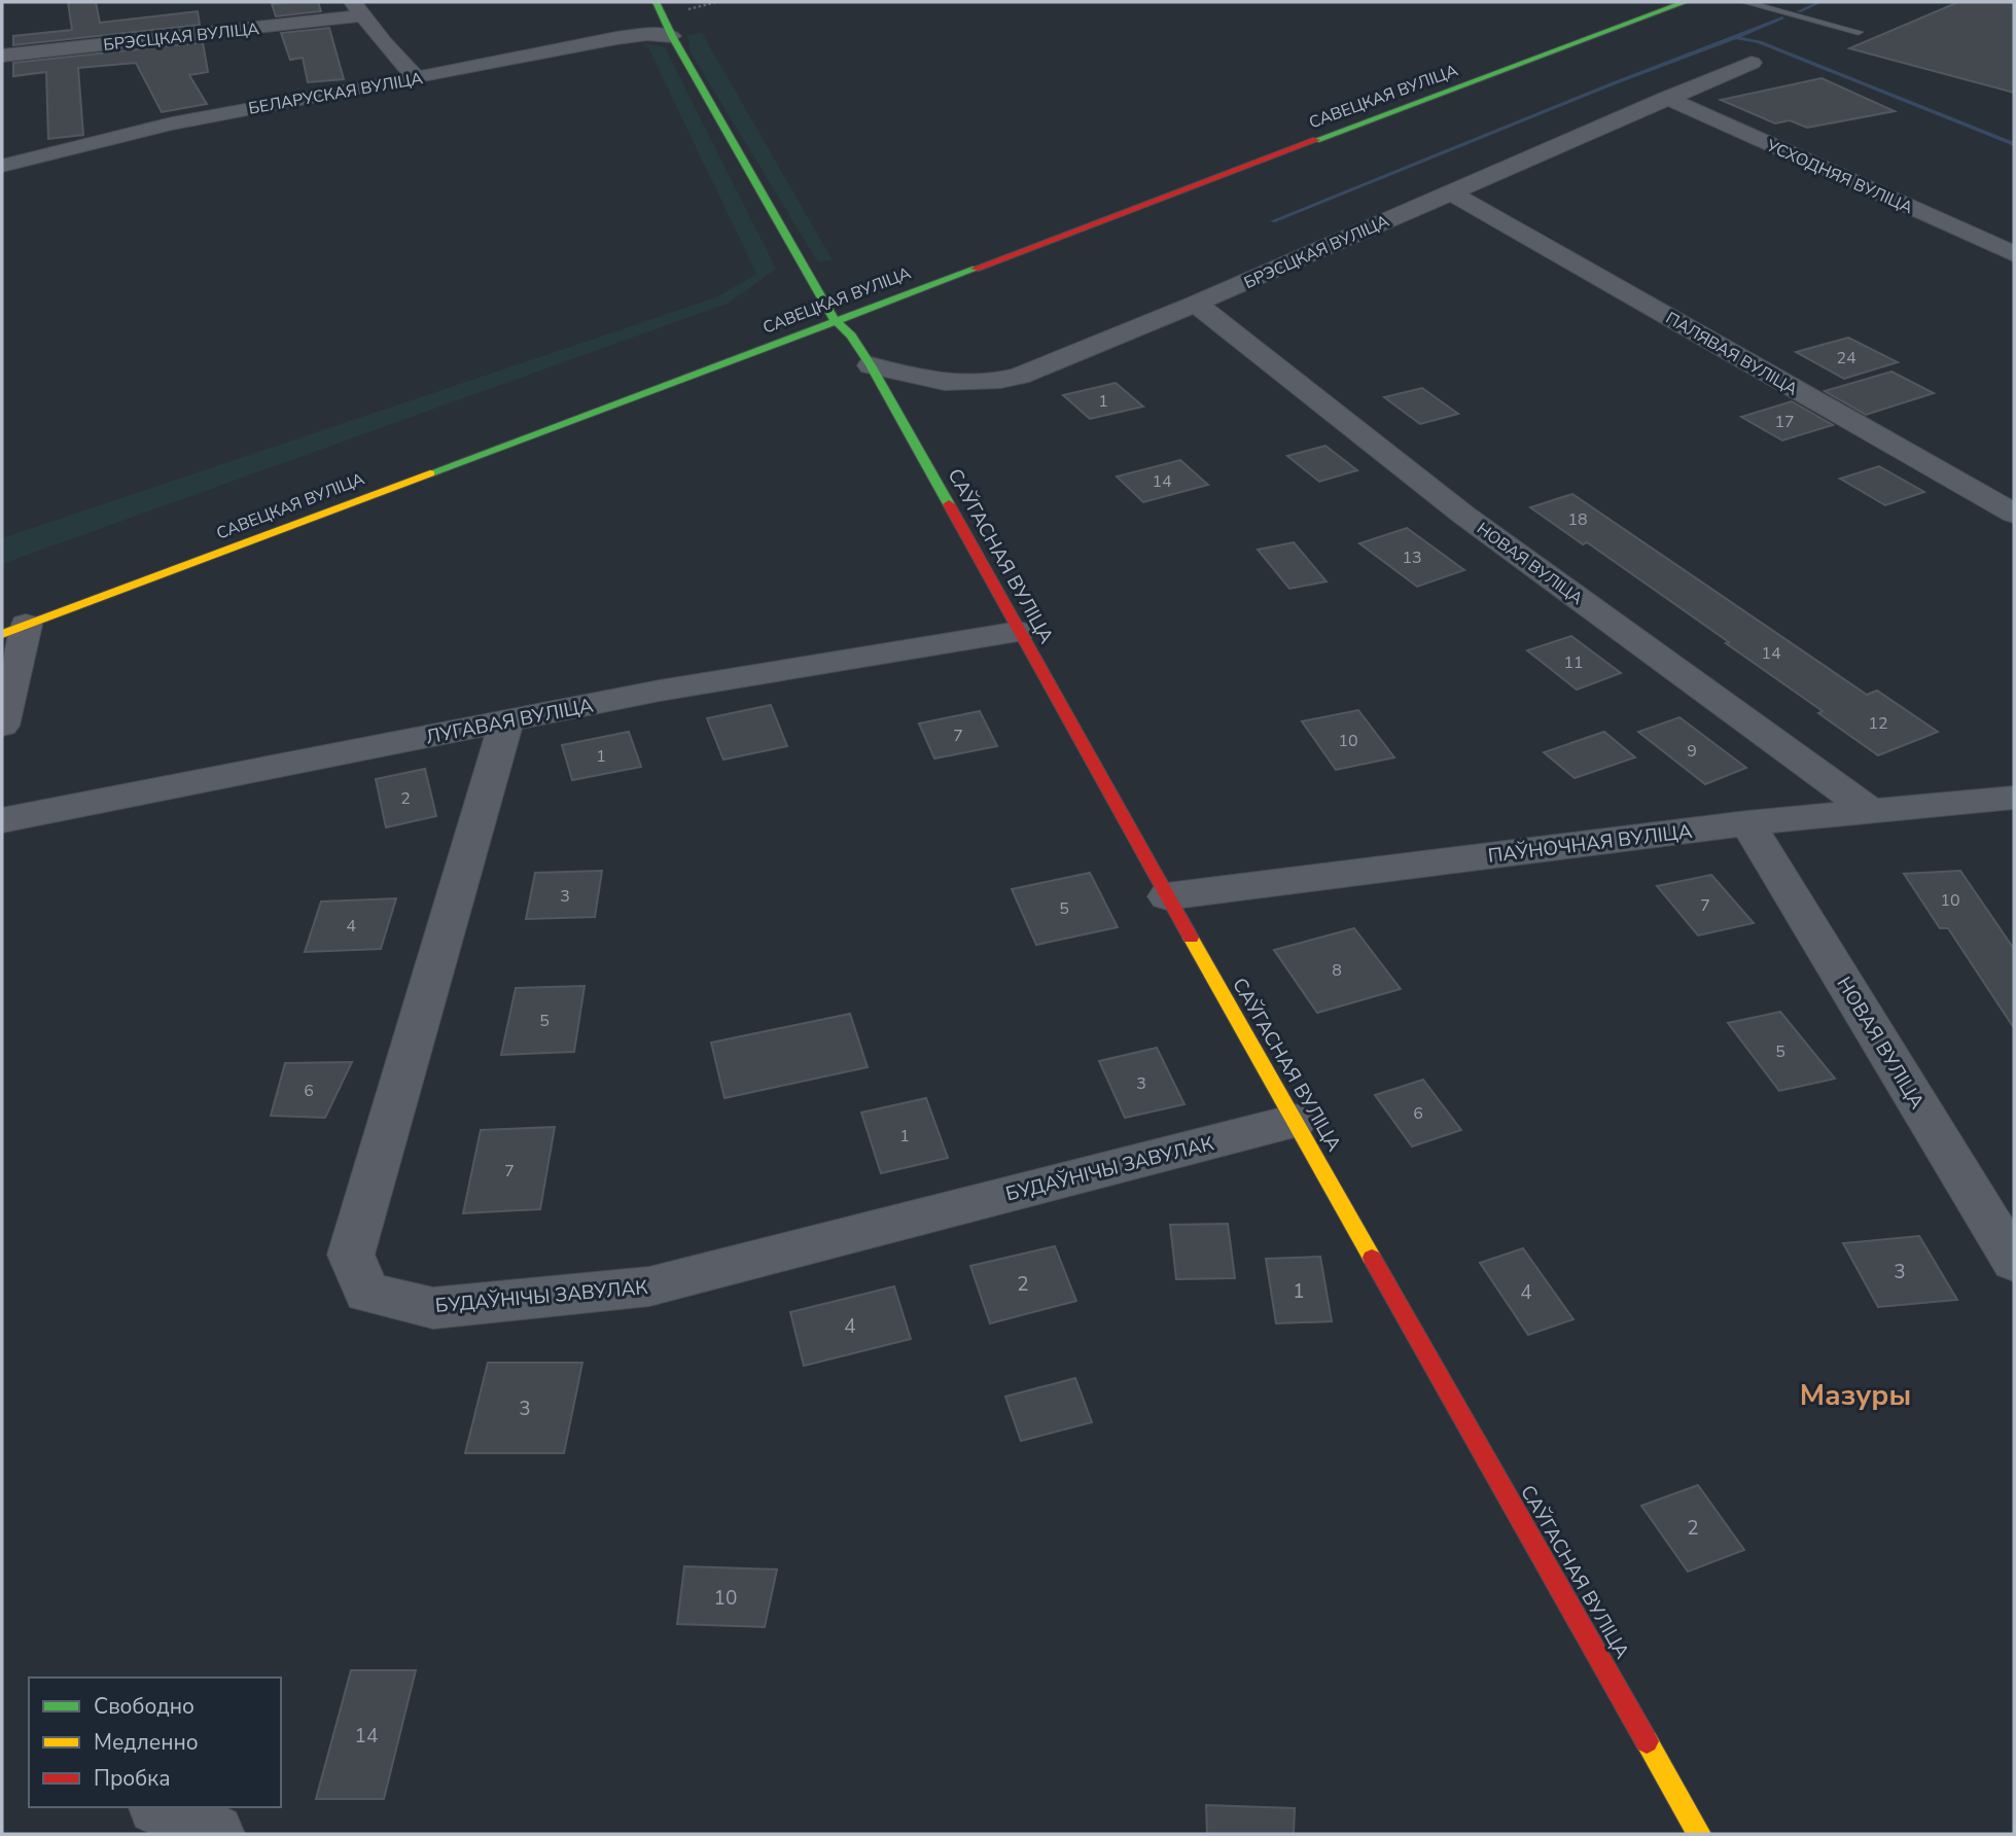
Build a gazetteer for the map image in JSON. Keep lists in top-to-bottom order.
{
  "streets": {
    "street": [
      "БРЭСЦКАЯ ВУЛІЦА",
      "БЕЛАРУСКАЯ ВУЛІЦА",
      "САВЕЦКАЯ ВУЛІЦА",
      "УСХОДНЯЯ ВУЛІЦА",
      "ПАЛЯВАЯ ВУЛІЦА",
      "САЎГАСНАЯ ВУЛІЦА",
      "НОВАЯ ВУЛІЦА",
      "ЛУГАВАЯ ВУЛІЦА",
      "ПАЎНОЧНАЯ ВУЛІЦА",
      "БУДАЎНІЧЫ ЗАВУЛАК"
    ]
  },
  "crossings": [
    ["БРЭСЦКАЯ ВУЛІЦА", "УСХОДНЯЯ ВУЛІЦА"],
    ["БРЭСЦКАЯ ВУЛІЦА", "ПАЛЯВАЯ ВУЛІЦА"],
    ["БРЭСЦКАЯ ВУЛІЦА", "САЎГАСНАЯ ВУЛІЦА"],
    ["БРЭСЦКАЯ ВУЛІЦА", "НОВАЯ ВУЛІЦА"],
    ["БЕЛАРУСКАЯ ВУЛІЦА", "САЎГАСНАЯ ВУЛІЦА"],
    ["САВЕЦКАЯ ВУЛІЦА", "САЎГАСНАЯ ВУЛІЦА"],
    ["САЎГАСНАЯ ВУЛІЦА", "ЛУГАВАЯ ВУЛІЦА"],
    ["САЎГАСНАЯ ВУЛІЦА", "ПАЎНОЧНАЯ ВУЛІЦА"],
    ["САЎГАСНАЯ ВУЛІЦА", "БУДАЎНІЧЫ ЗАВУЛАК"],
    ["НОВАЯ ВУЛІЦА", "ПАЎНОЧНАЯ ВУЛІЦА"],
    ["ЛУГАВАЯ ВУЛІЦА", "БУДАЎНІЧЫ ЗАВУЛАК"]
  ],
  "districts": ["Мазуры"],
  "house_numbers": [
    "24",
    "1",
    "17",
    "14",
    "18",
    "13",
    "14",
    "11",
    "12",
    "7",
    "10",
    "9",
    "1",
    "2",
    "3",
    "10",
    "7",
    "5",
    "4",
    "8",
    "5",
    "5",
    "3",
    "6",
    "6",
    "1",
    "7",
    "3",
    "2",
    "1",
    "4",
    "4",
    "3",
    "2",
    "10",
    "14"
  ],
  "legend": ["Свободно", "Медленно", "Пробка"]
}
